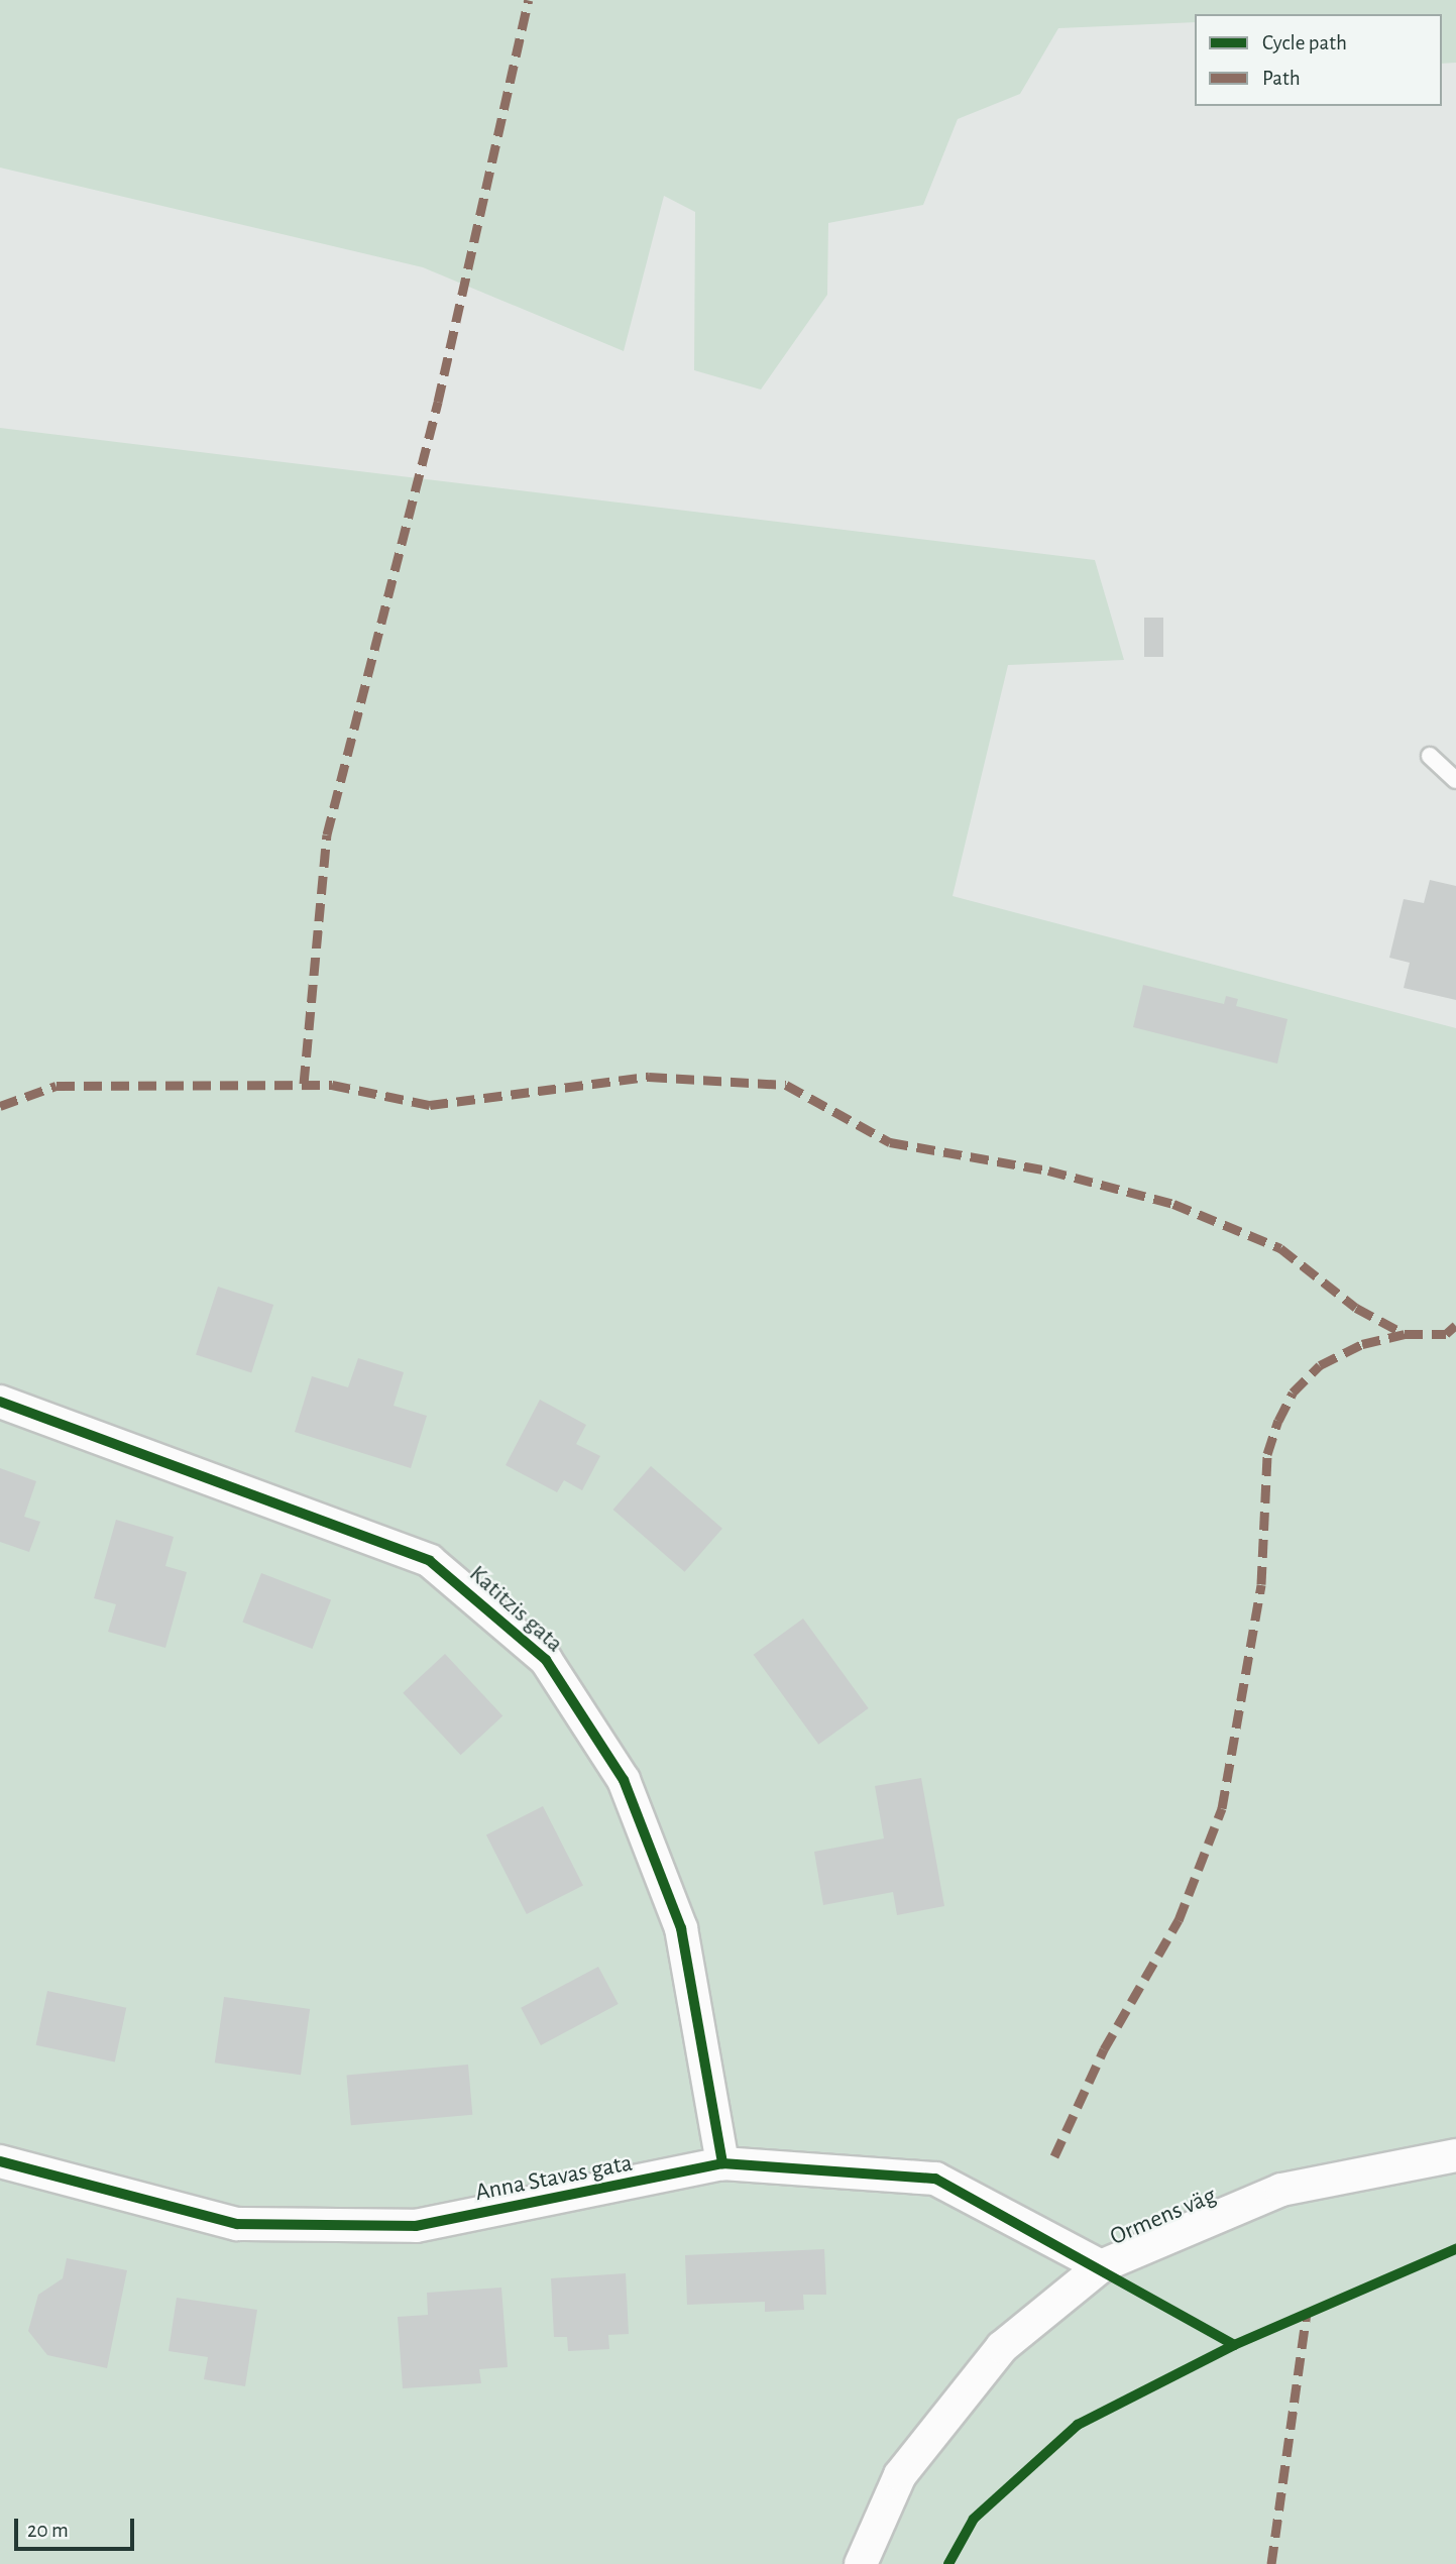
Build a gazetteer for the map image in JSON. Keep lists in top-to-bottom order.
{
  "streets": {
    "street": ["Katitzis gata", "Anna Stavas gata", "Ormens väg"]
  },
  "crossings": [
    ["Katitzis gata", "Anna Stavas gata"],
    ["Anna Stavas gata", "Ormens väg"]
  ],
  "legend": ["Cycle path", "Path"],
  "scale_bar": "20 m"
}
